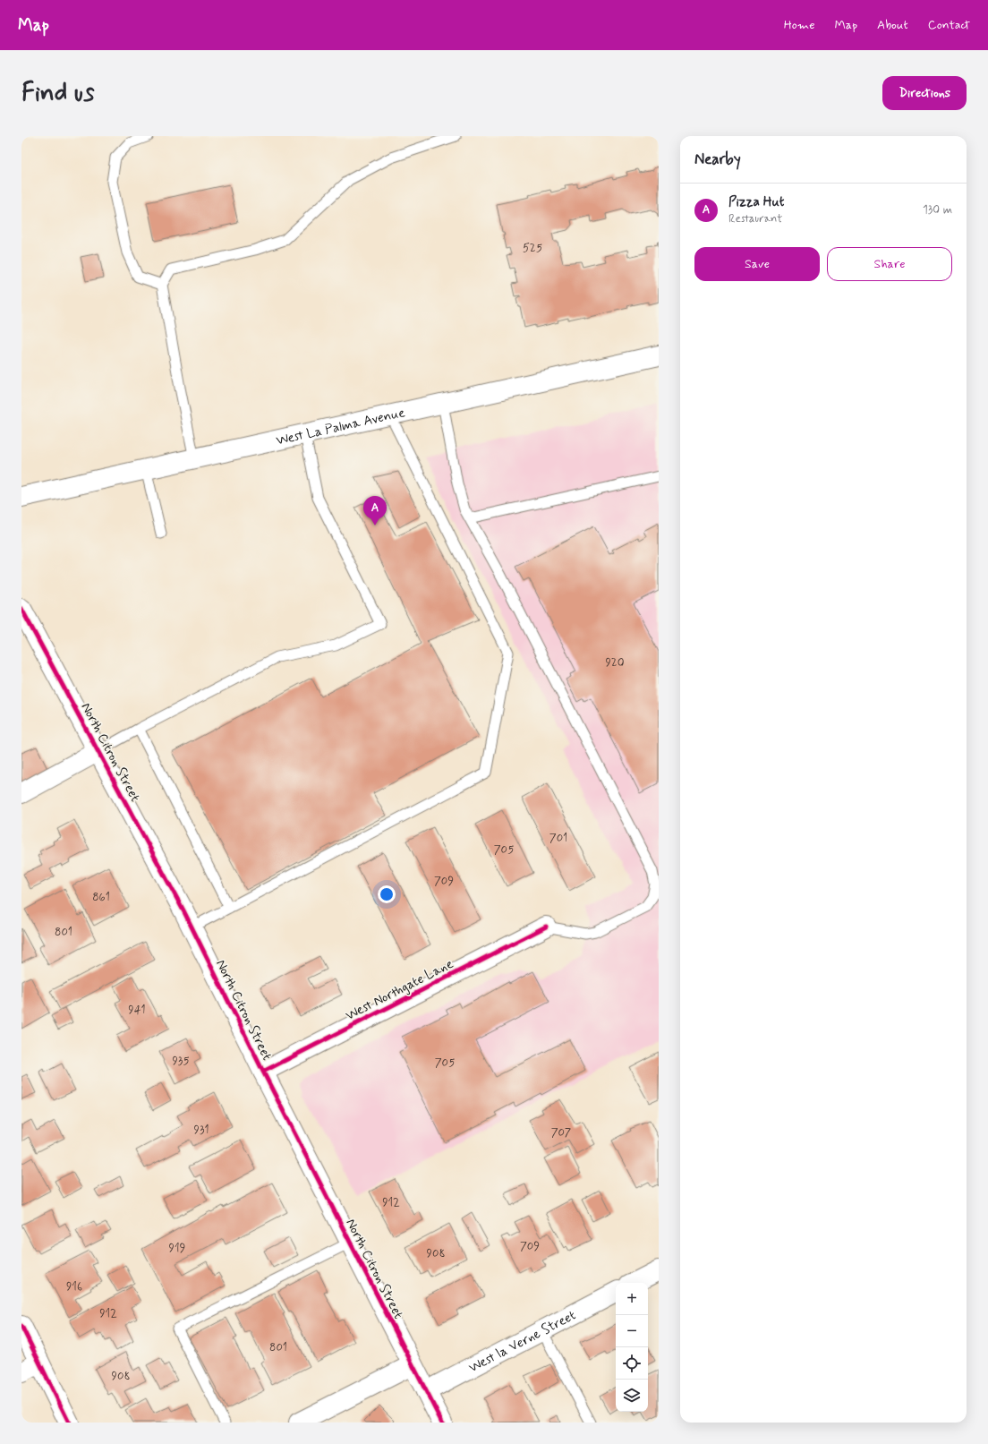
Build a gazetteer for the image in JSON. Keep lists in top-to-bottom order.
{
  "streets": {
    "street": [
      "West La Palma Avenue",
      "North Citron Street",
      "West Northgate Lane",
      "West la Verne Street"
    ]
  },
  "crossings": [
    ["North Citron Street", "West Northgate Lane"],
    ["North Citron Street", "West la Verne Street"]
  ],
  "house_numbers": [
    "525",
    "920",
    "701",
    "705",
    "709",
    "861",
    "801",
    "941",
    "935",
    "705",
    "931",
    "707",
    "912",
    "709",
    "919",
    "908",
    "916",
    "912",
    "801",
    "908"
  ],
  "page": {
    "header": "Map",
    "nav": [
      "Home",
      "Map",
      "About",
      "Contact"
    ],
    "buttons": [
      "Directions",
      ["Save", "Share"]
    ],
    "title": "Find us",
    "heading": "Nearby",
    "list": [
      {
        "mark": "A",
        "name": "Pizza Hut",
        "note": "Restaurant",
        "value": "130 m"
      }
    ],
    "pins": "A",
    "map_buttons": ["+", "−"]
  }
}
